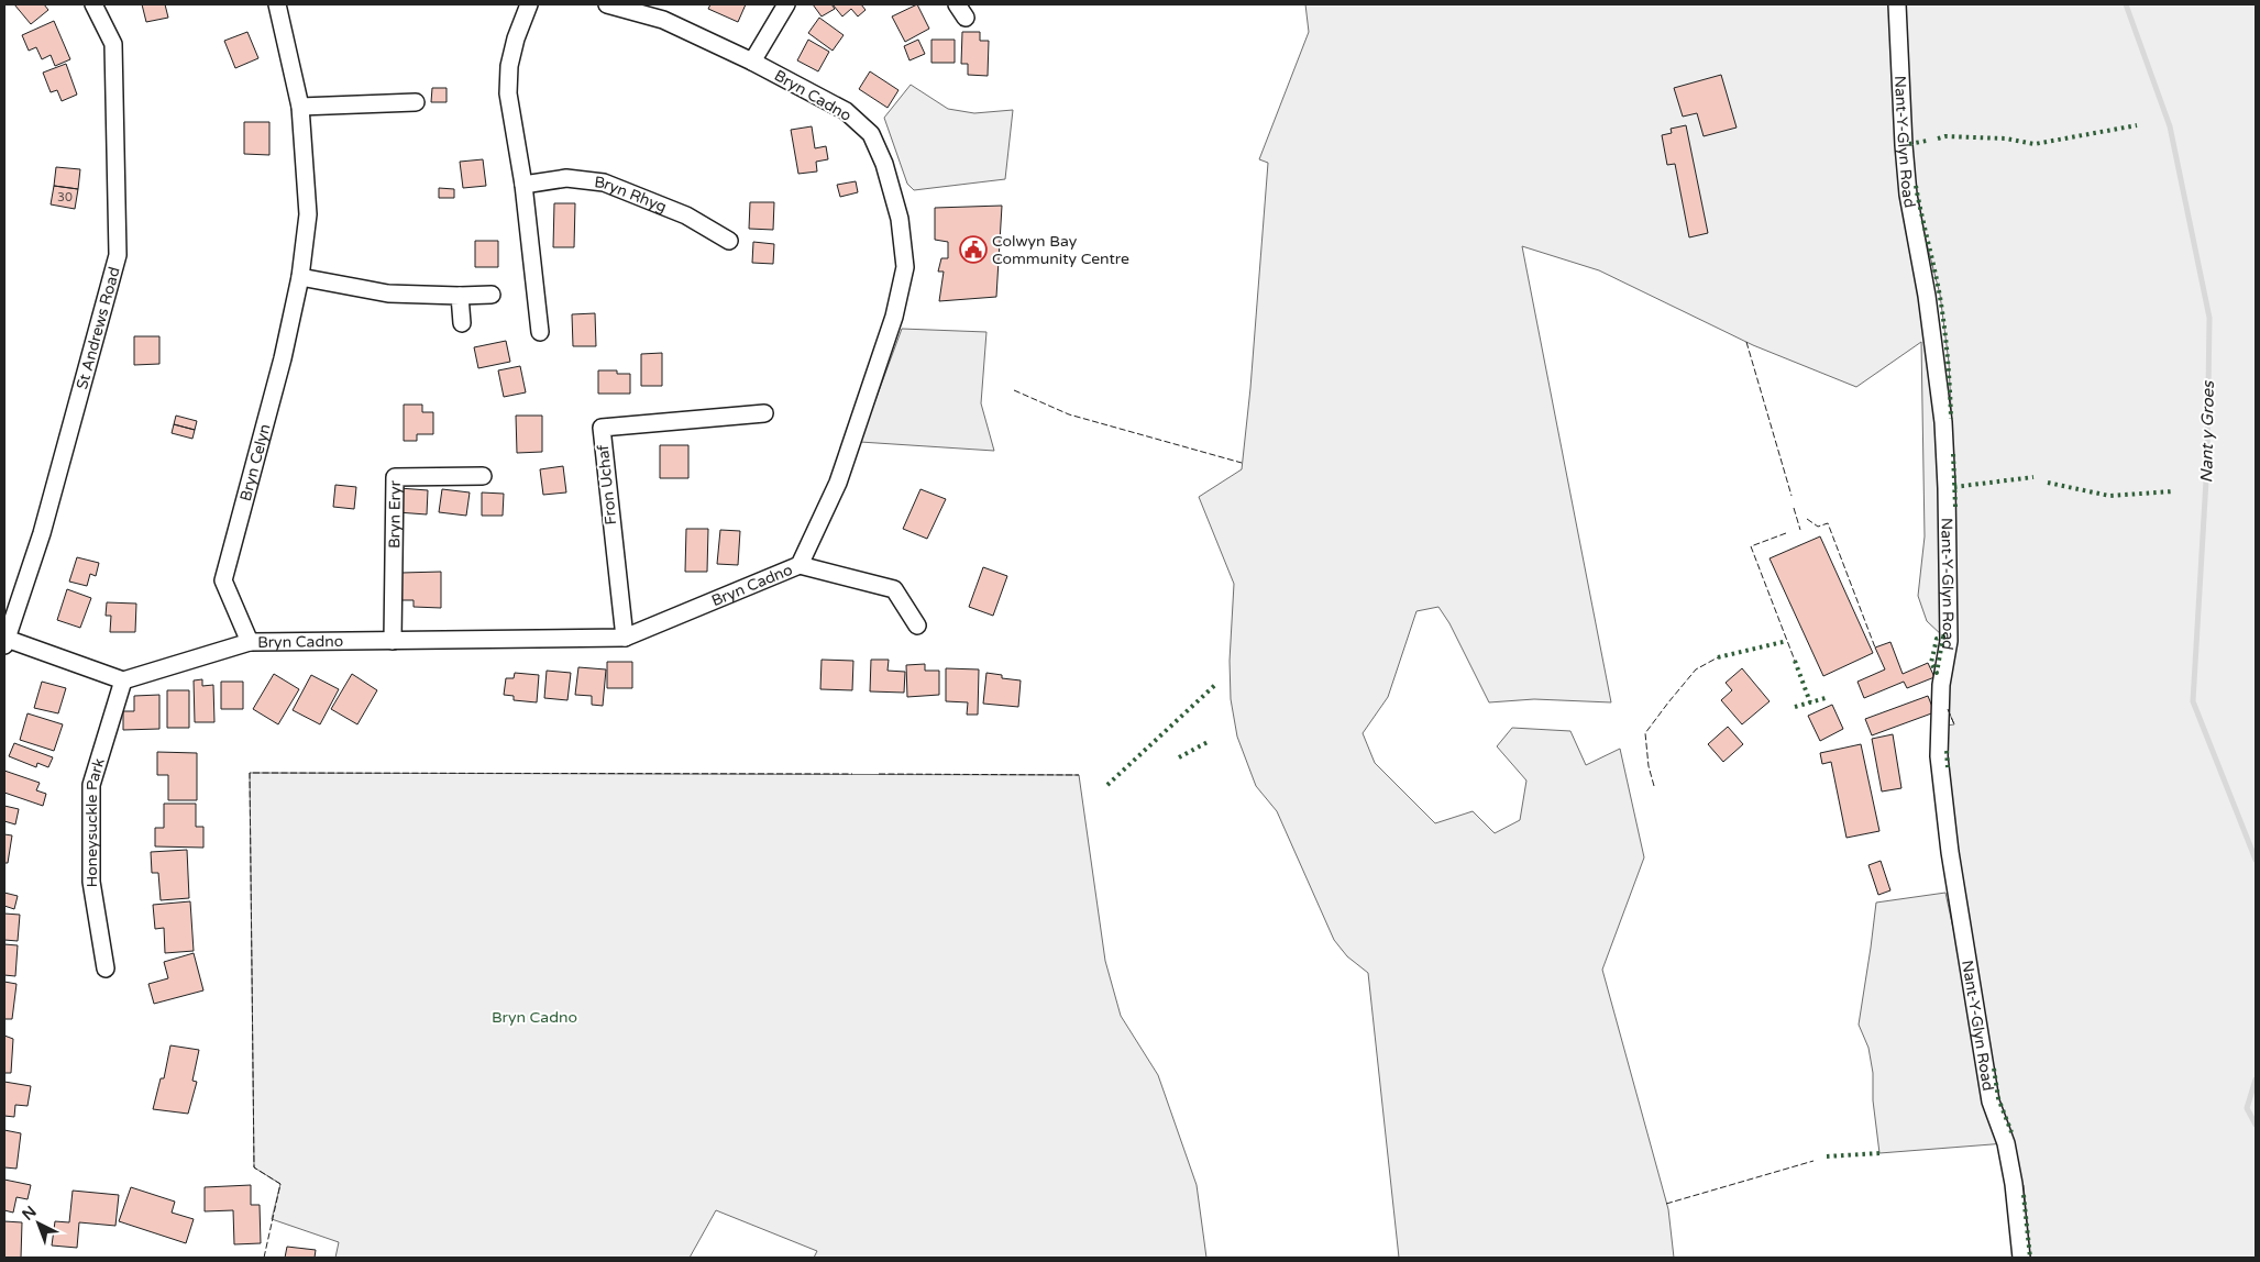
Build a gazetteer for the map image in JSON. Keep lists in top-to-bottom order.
{
  "streets": {
    "street": [
      "Bryn Cadno",
      "Nant-Y-Glyn Road",
      "Bryn Rhyg",
      "St Andrews Road",
      "Bryn Celyn",
      "Fron Uchaf",
      "Bryn Eryr",
      "Honeysuckle Park"
    ]
  },
  "crossings": [
    ["Bryn Cadno", "Bryn Celyn"],
    ["Bryn Cadno", "Fron Uchaf"],
    ["Bryn Cadno", "Bryn Eryr"],
    ["Bryn Cadno", "Honeysuckle Park"]
  ],
  "water": ["Nant y Groes"],
  "parks": ["Bryn Cadno"],
  "places": {
    "public building": ["Colwyn Bay Community Centre"]
  },
  "house_numbers": ["30"],
  "north": "top left"
}
